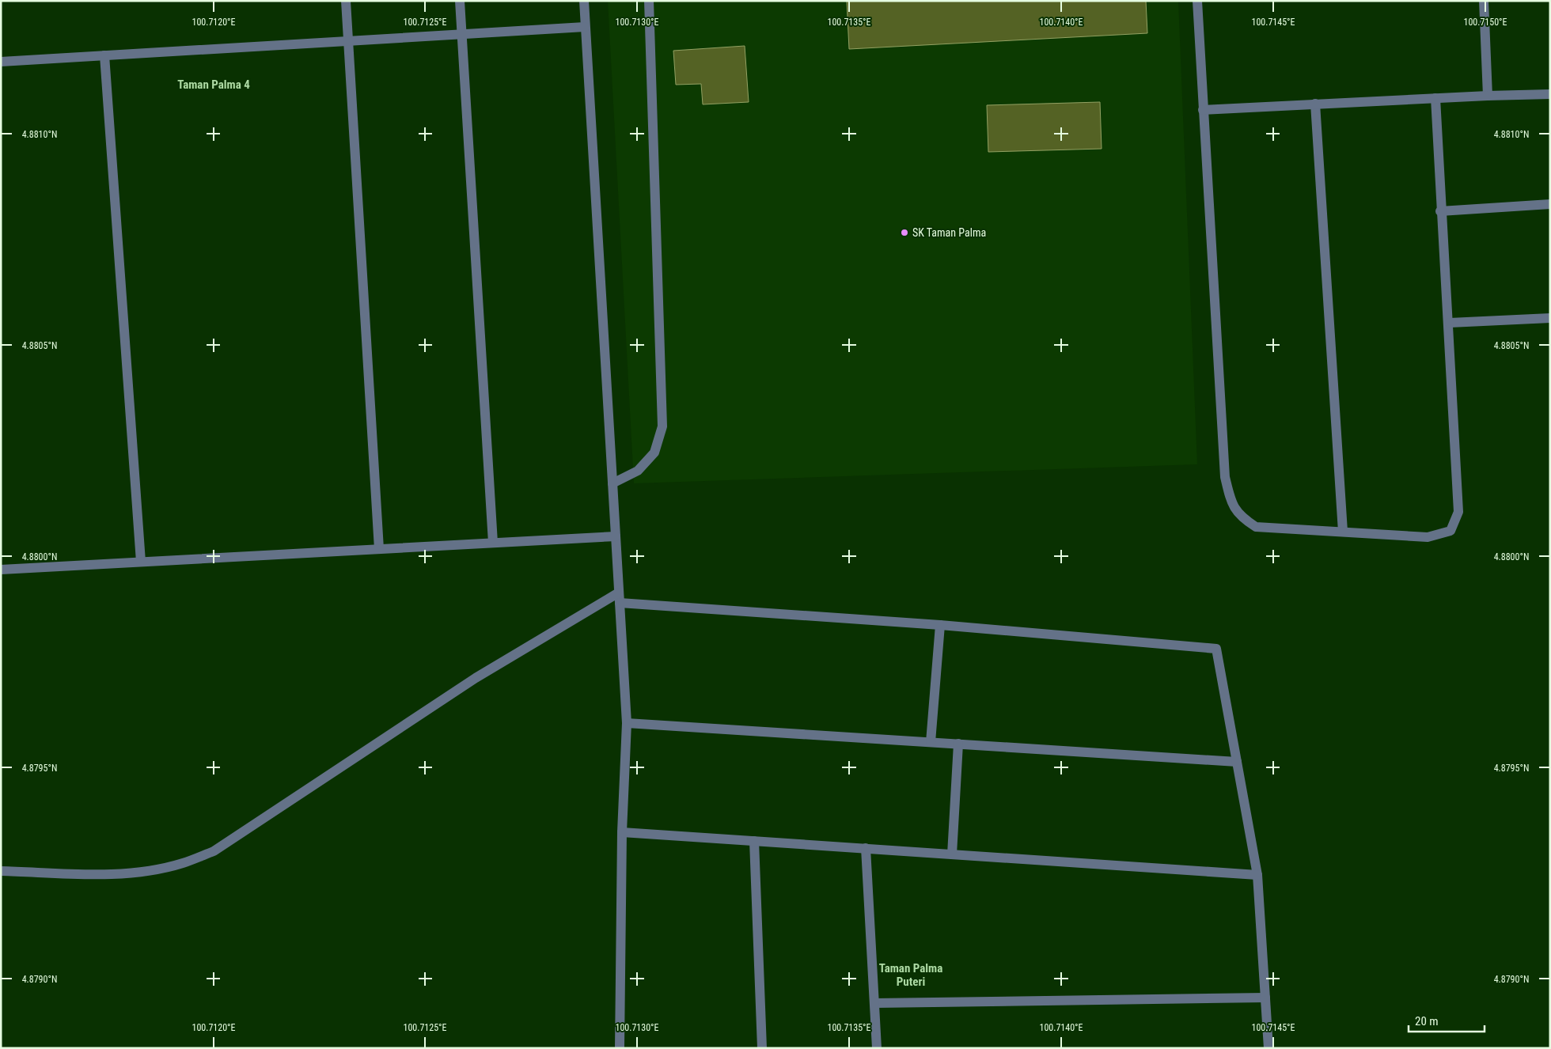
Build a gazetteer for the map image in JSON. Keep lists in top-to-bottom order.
{
  "districts": ["Taman Palma 4", "Taman Palma Puteri"],
  "places": ["SK Taman Palma"],
  "scale_bar": "20 m",
  "coordinates": [
    "100.7120°E",
    "100.7125°E",
    "100.7130°E",
    "100.7135°E",
    "100.7140°E",
    "100.7145°E",
    "100.7150°E",
    "4.8810°N",
    "4.8805°N",
    "4.8800°N",
    "4.8795°N",
    "4.8790°N"
  ]
}
